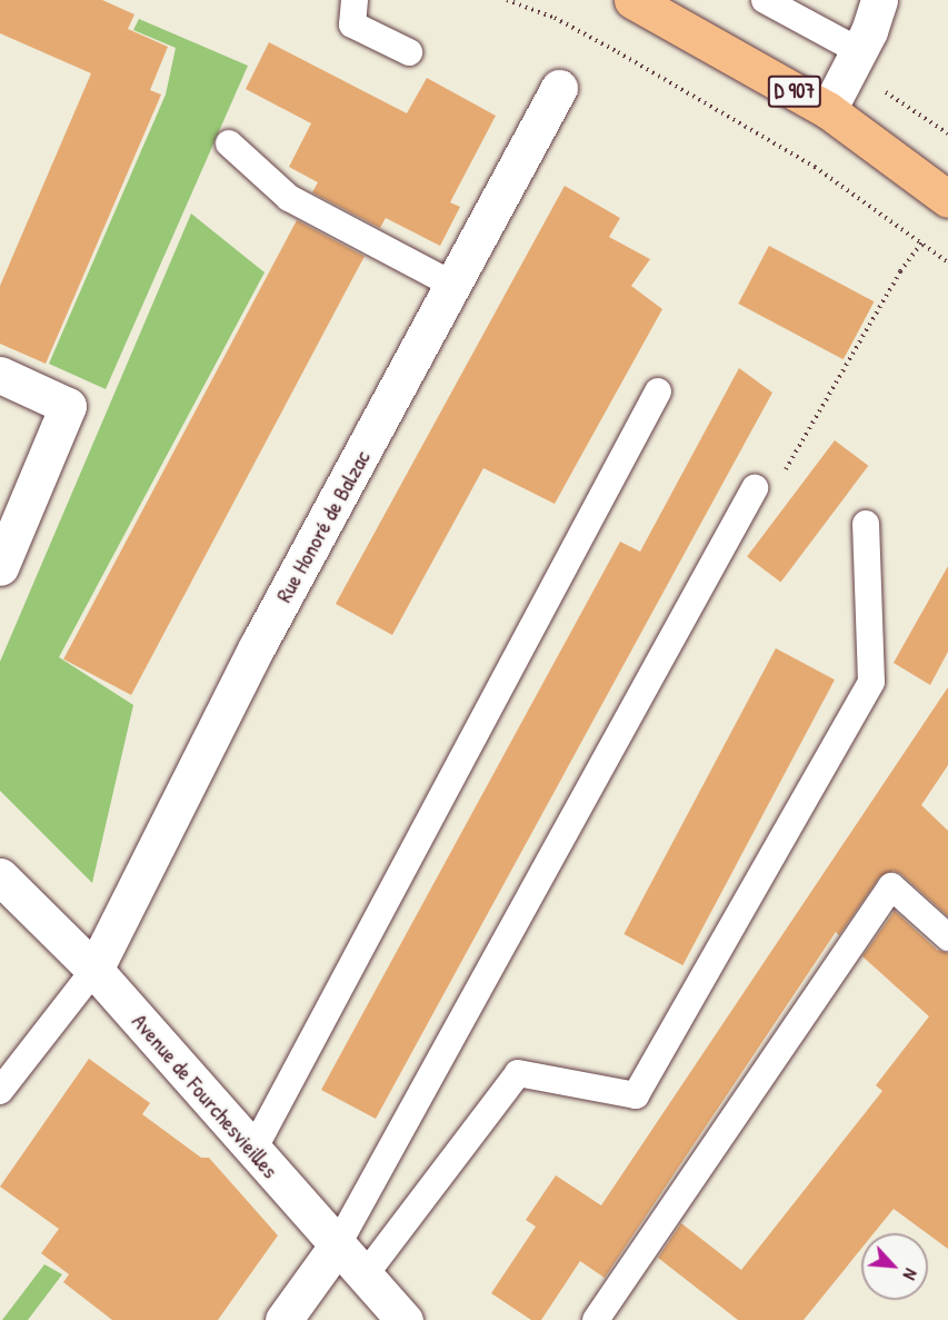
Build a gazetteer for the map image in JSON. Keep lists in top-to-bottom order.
{
  "streets": {
    "main road": ["D 907"],
    "street": ["Rue Honoré de Balzac", "Avenue de Fourchesvieilles"]
  },
  "crossings": [
    ["Rue Honoré de Balzac", "Avenue de Fourchesvieilles"]
  ],
  "north": "bottom right"
}
